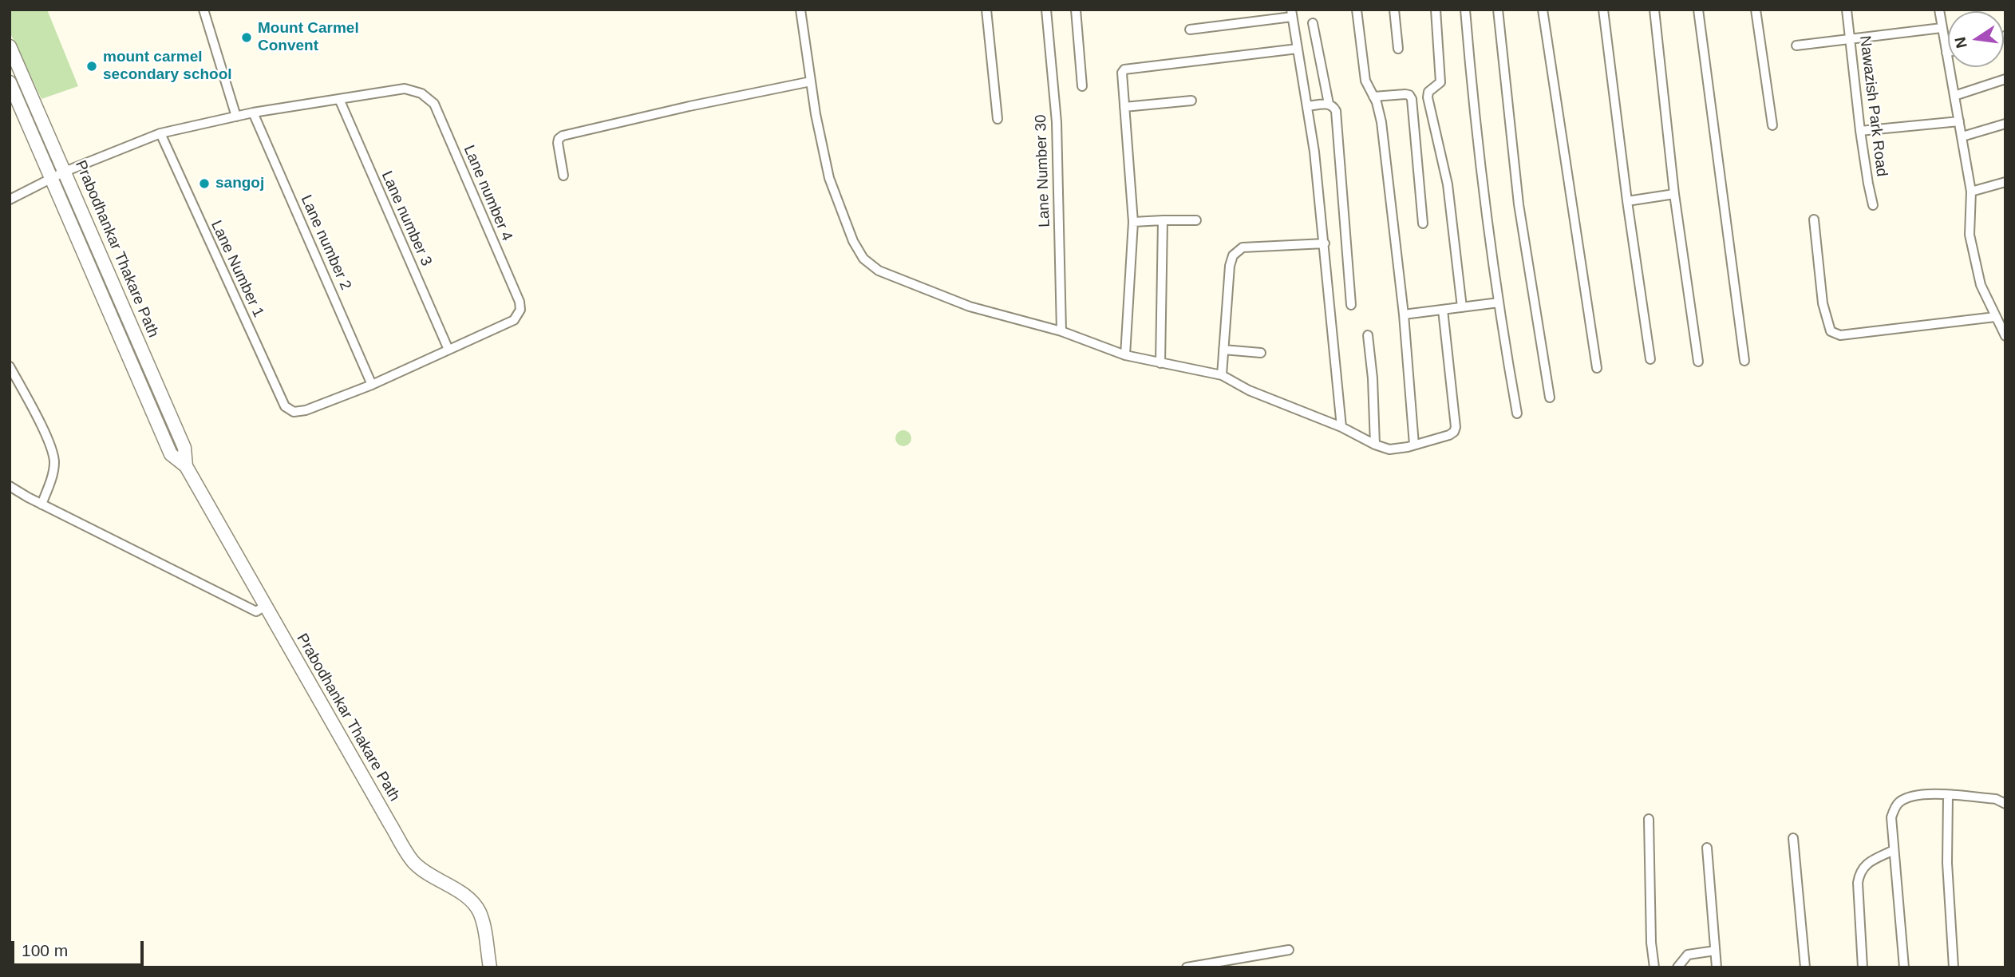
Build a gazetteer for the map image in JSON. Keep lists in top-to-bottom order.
{
  "streets": {
    "main road": ["Prabodhankar Thakare Path"],
    "street": [
      "Nawazish Park Road",
      "Lane Number 30",
      "Lane number 4",
      "Lane number 3",
      "Lane number 2",
      "Lane Number 1"
    ]
  },
  "crossings": [
    ["Lane number 4", "Lane number 3"],
    ["Lane number 2", "Lane Number 1"]
  ],
  "places": ["Mount Carmel Convent", "mount carmel secondary school", "sangoj"],
  "scale_bar": "100 m",
  "north": "left"
}
